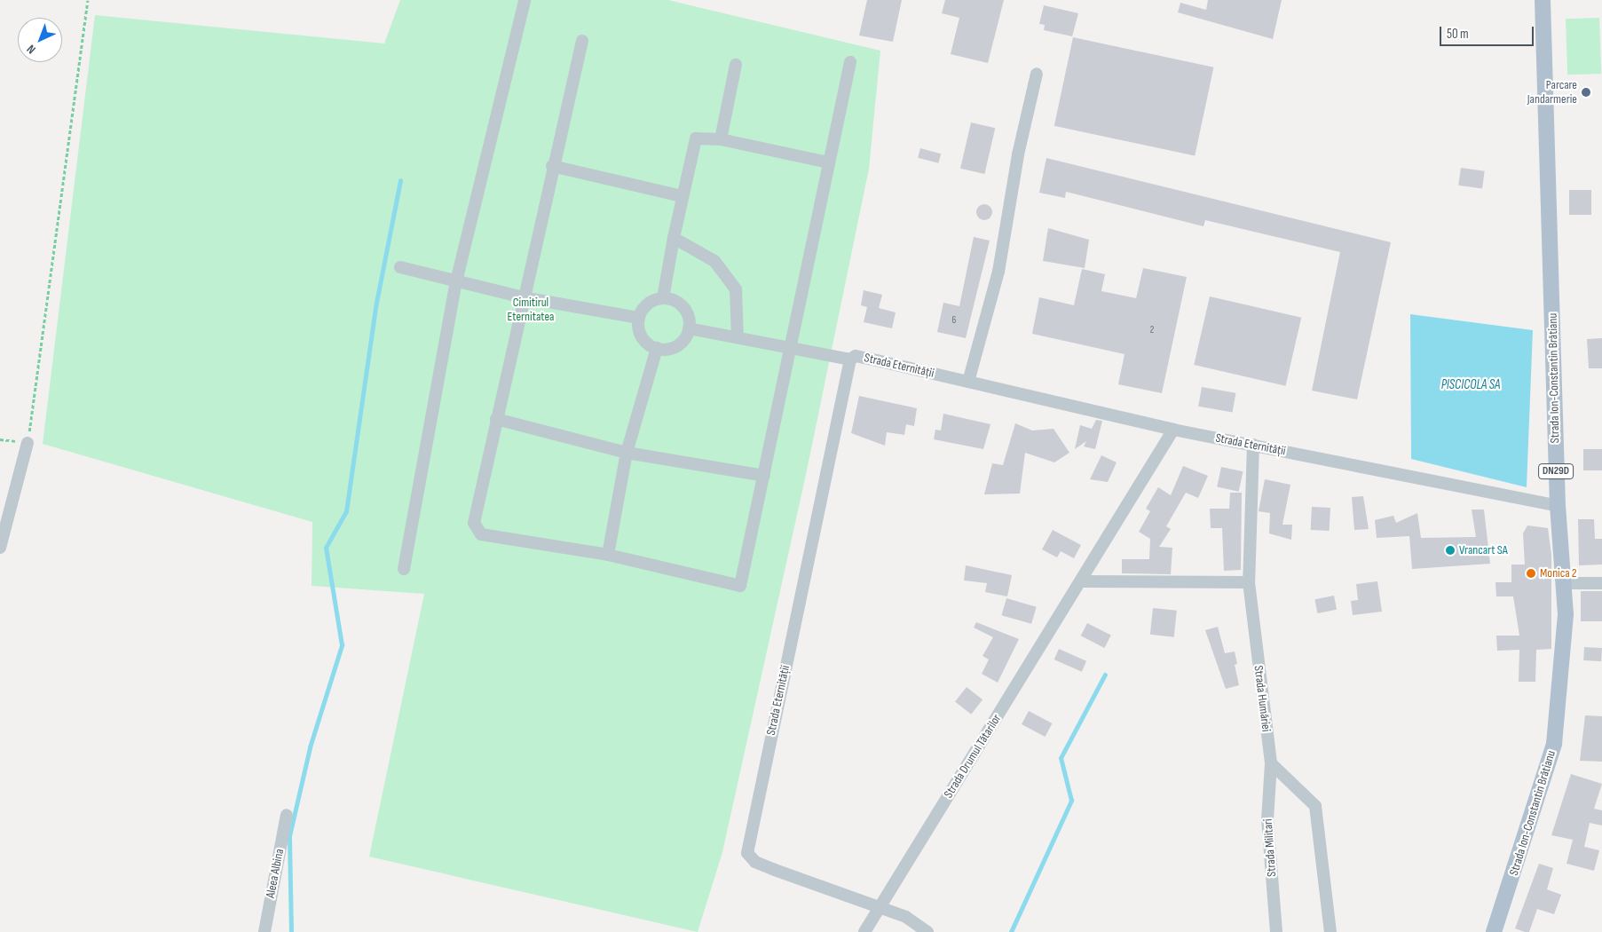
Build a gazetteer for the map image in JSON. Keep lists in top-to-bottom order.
{
  "streets": {
    "main road": ["Strada Ion-Constantin Brătianu", "DN29D"],
    "street": [
      "Strada Eternității",
      "Strada Humăriei",
      "Strada Drumul Tătarilor",
      "Strada Militari",
      "Aleea Albina"
    ]
  },
  "crossings": [
    ["Strada Eternității", "Strada Ion-Constantin Brătianu"],
    ["Strada Eternității", "Strada Humăriei"],
    ["Strada Eternității", "Strada Drumul Tătarilor"],
    ["Strada Humăriei", "Strada Militari"]
  ],
  "water": ["PISCICOLA SA"],
  "parks": ["Cimitirul Eternitatea"],
  "places": ["Parcare Jandarmerie", "Vrancart SA", "Monica 2"],
  "house_numbers": ["6", "2"],
  "scale_bar": "50 m",
  "north": "bottom left"
}
